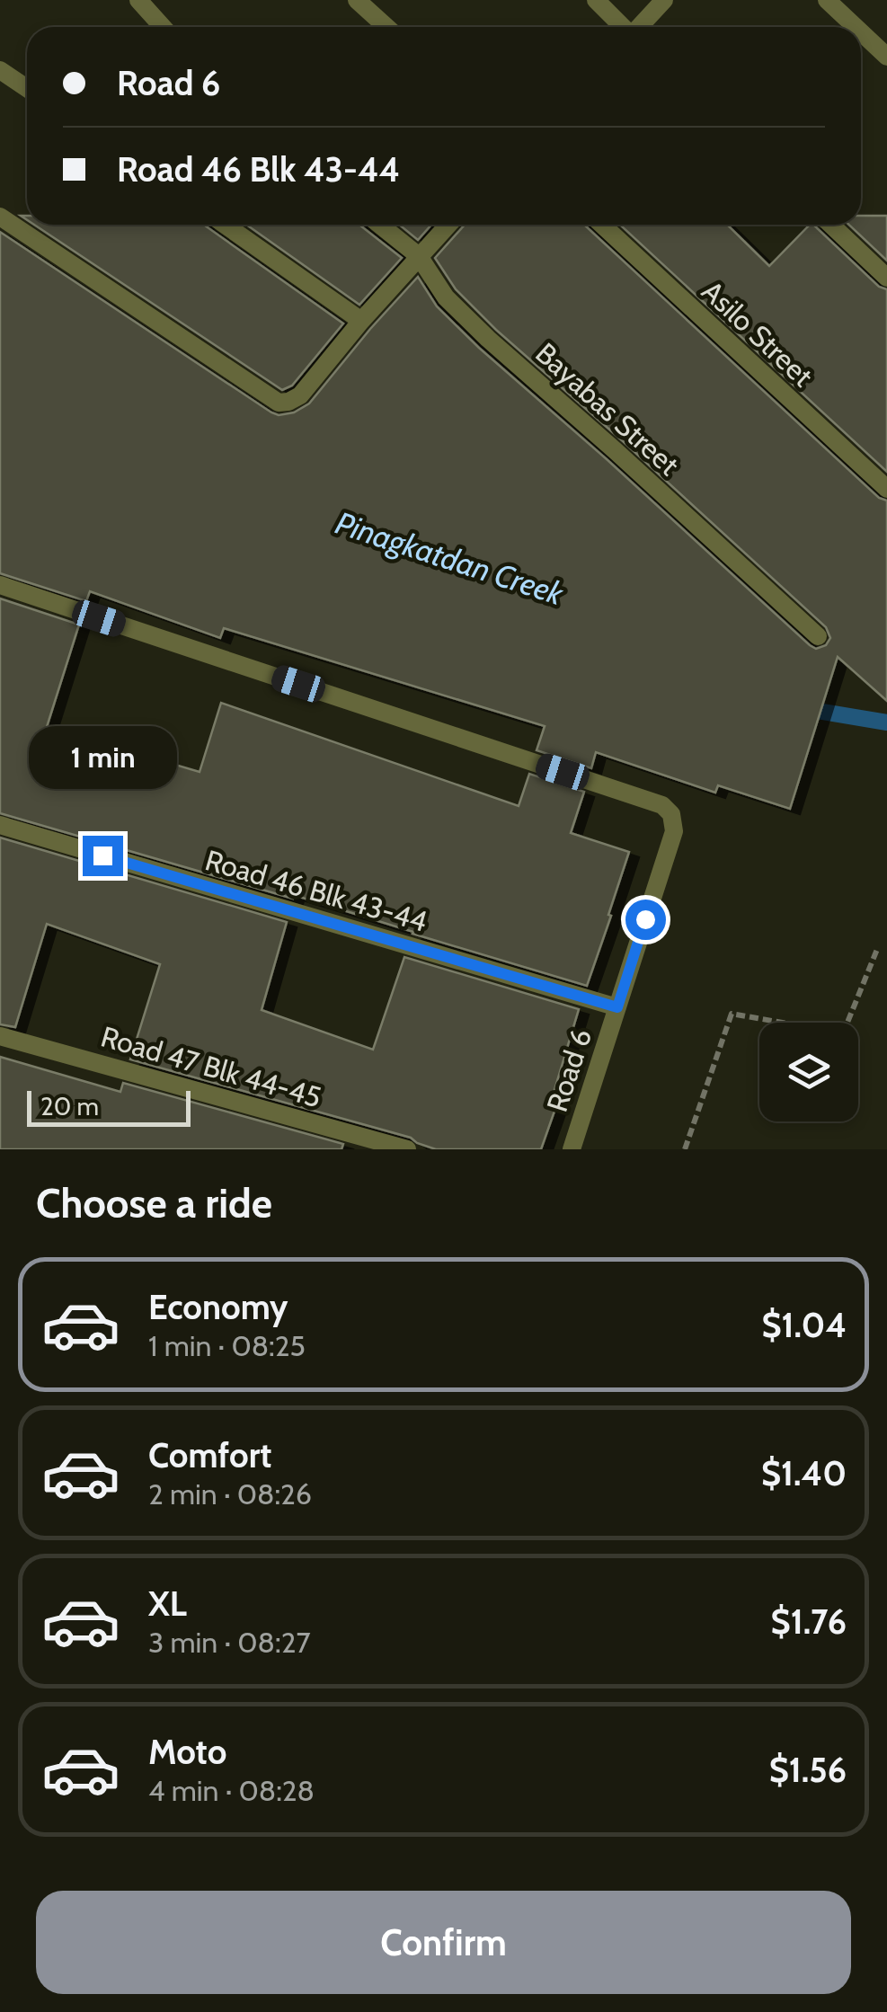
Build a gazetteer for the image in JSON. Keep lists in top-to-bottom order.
{
  "streets": {
    "street": [
      "Asilo Street",
      "Bayabas Street",
      "Road 46 Blk 43-44",
      "Road 47 Blk 44-45",
      "Road 6"
    ]
  },
  "crossings": [
    ["Road 46 Blk 43-44", "Road 6"]
  ],
  "water": ["Pinagkatdan Creek"],
  "scale_bar": "20 m",
  "page": {
    "banner": ["Road 6", "Road 46 Blk 43-44"],
    "bubble": "1 min",
    "scale": "20 m",
    "heading": "Choose a ride",
    "list": [
      {
        "name": "Economy",
        "note": "1 min · 08:25",
        "value": "$1.04"
      },
      {
        "name": "Comfort",
        "note": "2 min · 08:26",
        "value": "$1.40"
      },
      {
        "name": "XL",
        "note": "3 min · 08:27",
        "value": "$1.76"
      },
      {
        "name": "Moto",
        "note": "4 min · 08:28",
        "value": "$1.56"
      }
    ],
    "buttons": "Confirm"
  }
}
